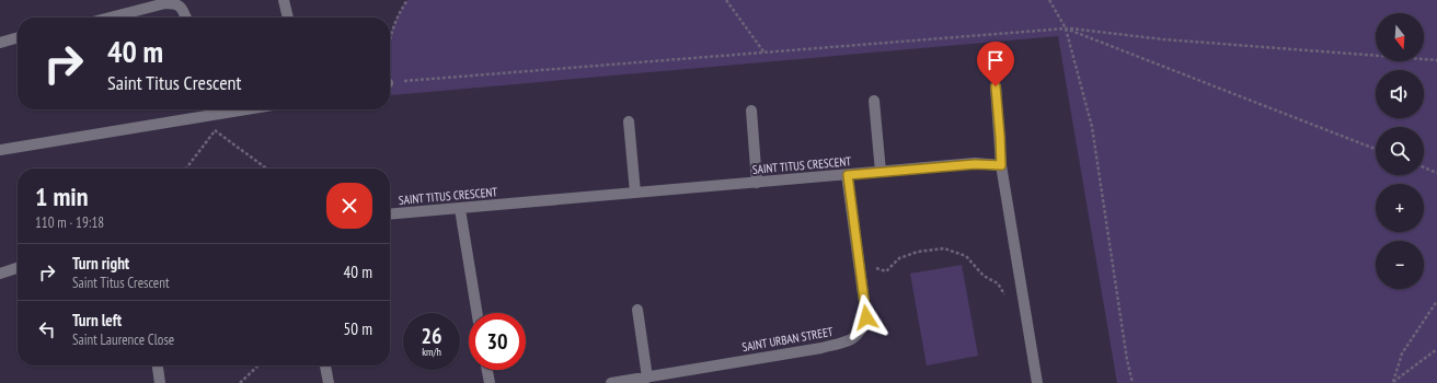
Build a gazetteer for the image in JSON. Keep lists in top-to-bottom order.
{
  "streets": {
    "street": ["SAINT TITUS CRESCENT", "SAINT URBAN STREET"]
  },
  "crossings": [
    ["SAINT TITUS CRESCENT", "SAINT URBAN STREET"]
  ],
  "north": "bottom",
  "page": {
    "map_buttons": ["+", "−"],
    "turn": ["40 m", "Saint Titus Crescent"],
    "heading": ["1 min", "110 m · 19:18"],
    "list": [
      {
        "name": "Turn right",
        "note": "Saint Titus Crescent",
        "value": "40 m"
      },
      {
        "name": "Turn left",
        "note": "Saint Laurence Close",
        "value": "50 m"
      }
    ],
    "speed": "26 km/h",
    "limit": "30"
  }
}
